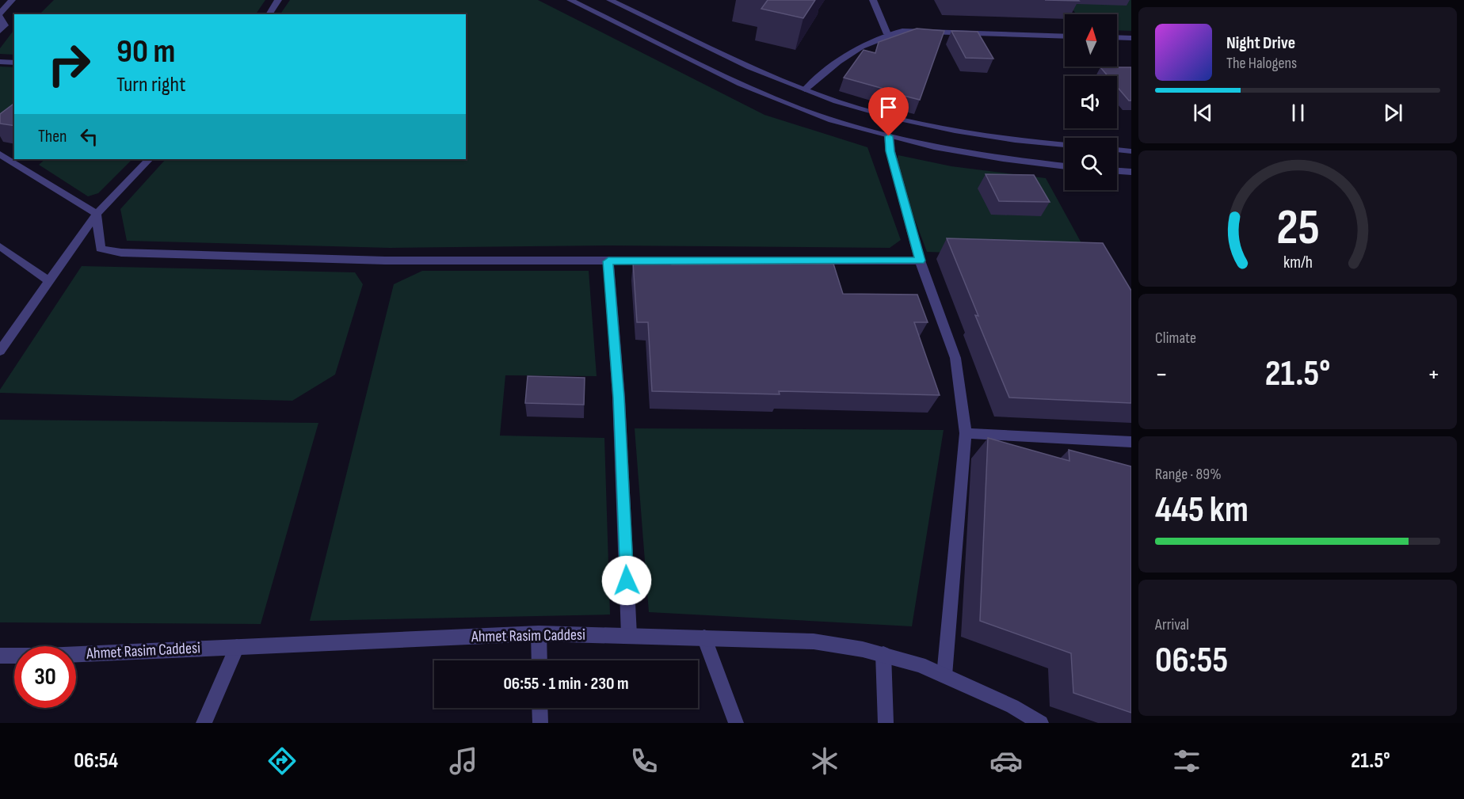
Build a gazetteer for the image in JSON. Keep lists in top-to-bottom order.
{
  "streets": {
    "street": ["Ahmet Rasim Caddesi"]
  },
  "north": "top",
  "page": {
    "turn": ["90 m", "Turn right"],
    "song": ["Night Drive", "The Halogens"],
    "then": "Then",
    "tile": [
      "Climate",
      ["Range · 89%", "445 km"],
      ["Arrival", "06:55"]
    ],
    "heat": ["−", "21.5°", "+"],
    "limit": "30",
    "trip": "06:55 · 1 min · 230 m",
    "tabs": ["06:54", "21.5°"],
    "gauge": ["25", "km/h"]
  }
}
